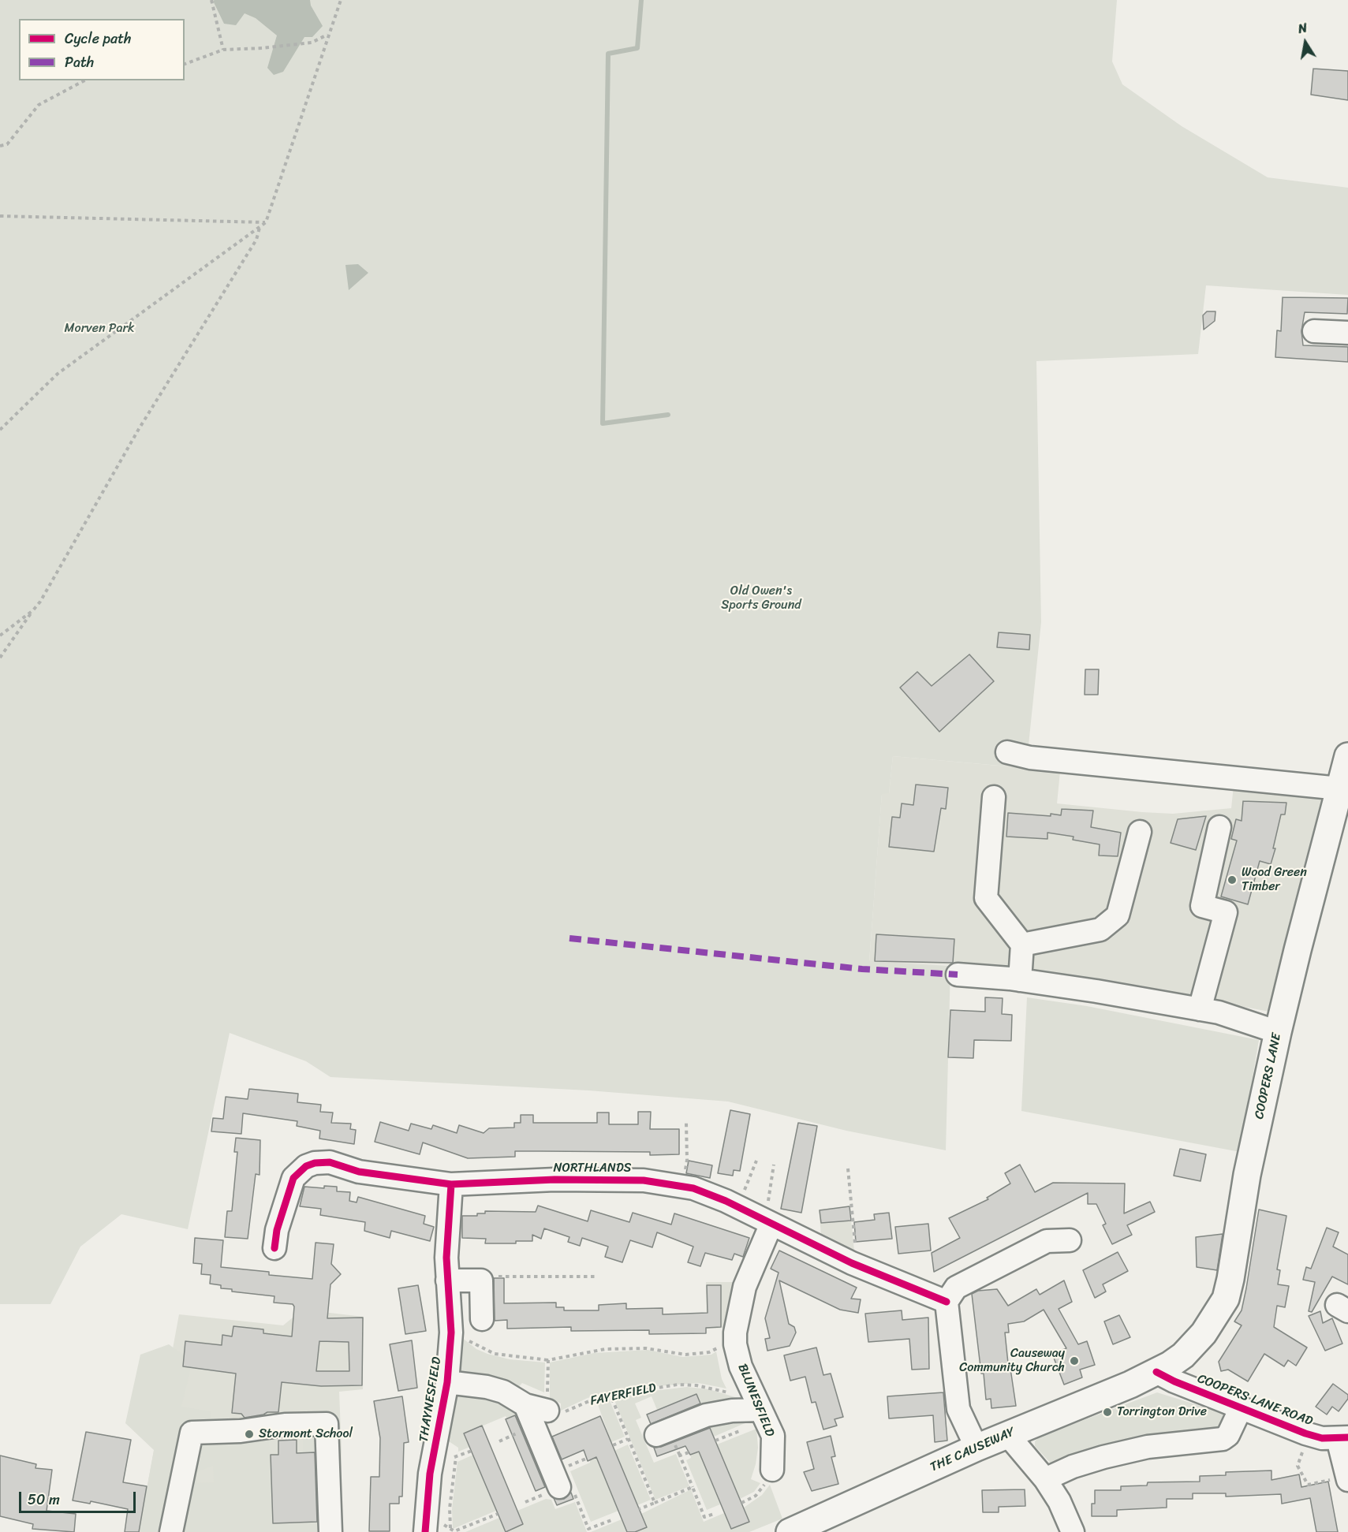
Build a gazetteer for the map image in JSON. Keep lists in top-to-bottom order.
{
  "streets": {
    "main road": ["COOPERS LANE", "THE CAUSEWAY"],
    "street": [
      "NORTHLANDS",
      "THAYNESFIELD",
      "BLUNESFIELD",
      "COOPERS LANE ROAD"
    ],
    "path": ["FAYERFIELD"]
  },
  "crossings": [
    ["COOPERS LANE", "COOPERS LANE ROAD"],
    ["COOPERS LANE", "THE CAUSEWAY"],
    ["NORTHLANDS", "THAYNESFIELD"],
    ["NORTHLANDS", "BLUNESFIELD"],
    ["FAYERFIELD", "BLUNESFIELD"],
    ["COOPERS LANE ROAD", "THE CAUSEWAY"]
  ],
  "parks": ["Morven Park", "Old Owen's Sports Ground"],
  "places": [
    "Wood Green Timber",
    "Causeway Community Church",
    "Torrington Drive",
    "Stormont School"
  ],
  "legend": ["Cycle path", "Path"],
  "scale_bar": "50 m",
  "north": "top"
}
